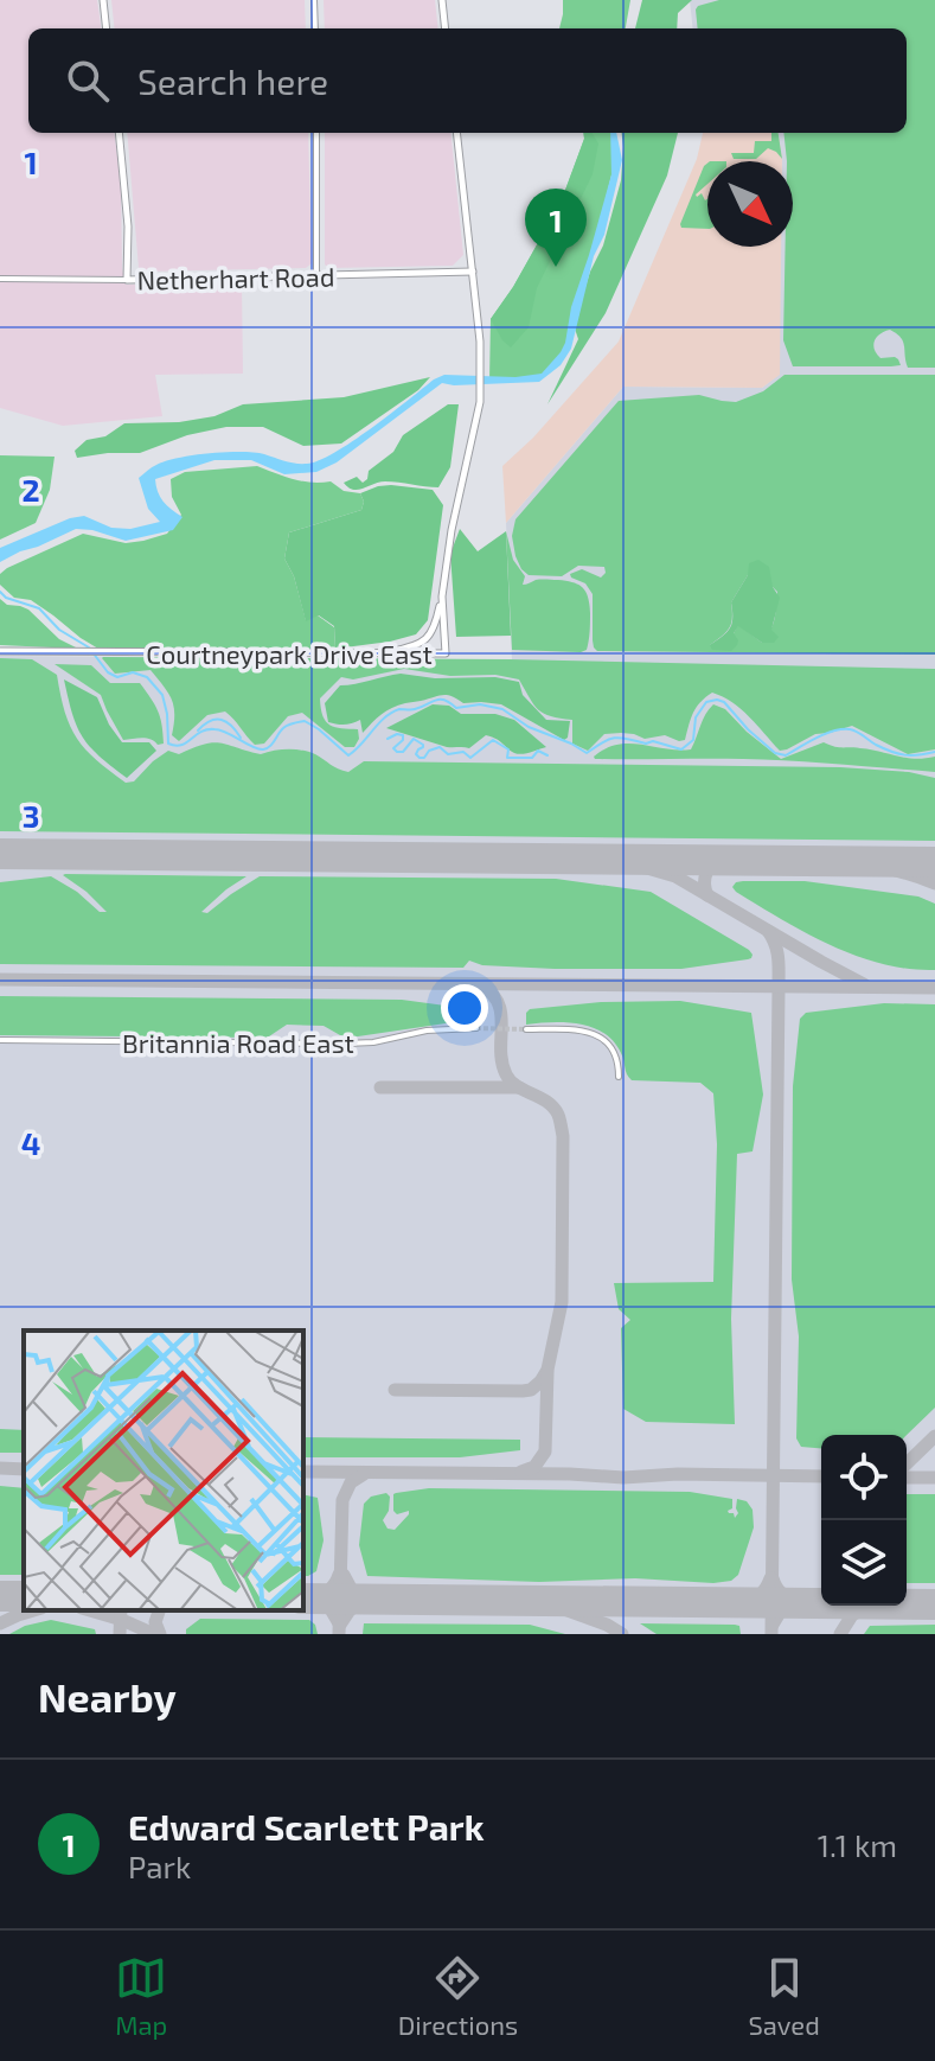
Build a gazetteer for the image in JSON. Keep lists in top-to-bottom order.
{
  "streets": {
    "street": ["Netherhart Road", "Courtneypark Drive East", "Britannia Road East"]
  },
  "crossings": [
    ["Netherhart Road", "Courtneypark Drive East"]
  ],
  "north": "bottom right",
  "page": {
    "search": "Search here",
    "pins": "1",
    "heading": "Nearby",
    "list": [
      {
        "mark": "1",
        "name": "Edward Scarlett Park",
        "note": "Park",
        "value": "1.1 km"
      }
    ],
    "nav": ["Map", "Directions", "Saved"]
  },
  "grid": {
    "rows": [
      "1",
      "2",
      "3",
      "4"
    ]
  }
}
